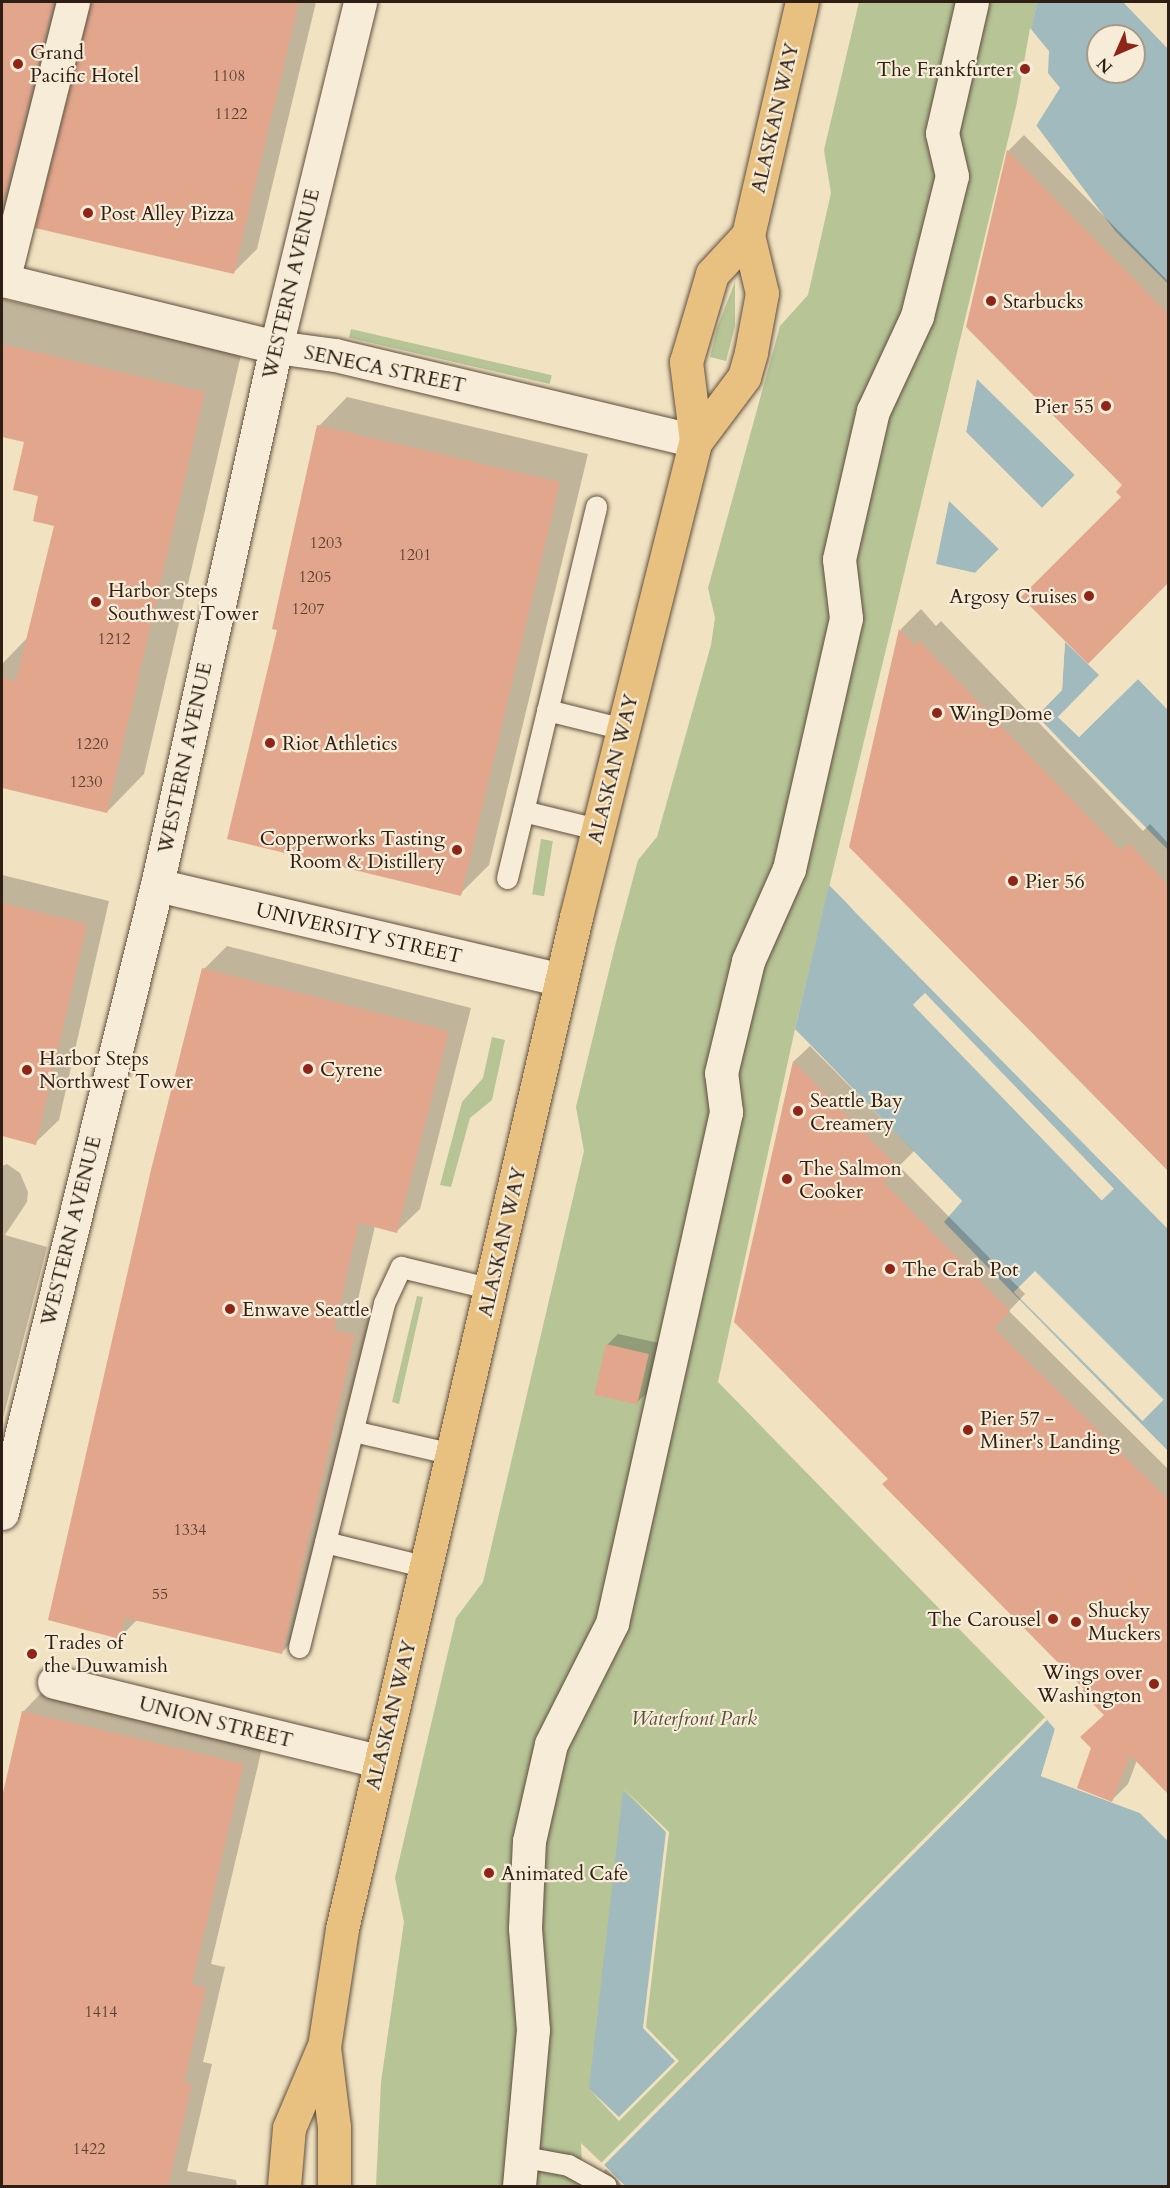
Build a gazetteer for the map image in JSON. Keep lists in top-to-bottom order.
{
  "streets": {
    "main road": ["ALASKAN WAY"],
    "street": [
      "WESTERN AVENUE",
      "SENECA STREET",
      "UNIVERSITY STREET",
      "UNION STREET"
    ]
  },
  "crossings": [
    ["ALASKAN WAY", "SENECA STREET"],
    ["ALASKAN WAY", "UNIVERSITY STREET"],
    ["ALASKAN WAY", "UNION STREET"],
    ["WESTERN AVENUE", "SENECA STREET"],
    ["WESTERN AVENUE", "UNIVERSITY STREET"]
  ],
  "parks": ["Waterfront Park"],
  "places": [
    "Grand Pacific Hotel",
    "The Frankfurter",
    "Post Alley Pizza",
    "Starbucks",
    "Pier 55",
    "Argosy Cruises",
    "Harbor Steps Southwest Tower",
    "WingDome",
    "Riot Athletics",
    "Copperworks Tasting Room & Distillery",
    "Pier 56",
    "Cyrene",
    "Harbor Steps Northwest Tower",
    "Seattle Bay Creamery",
    "The Salmon Cooker",
    "The Crab Pot",
    "Enwave Seattle",
    "Pier 57 - Miner's Landing",
    "The Carousel",
    "Shucky Muckers",
    "Trades of the Duwamish",
    "Wings over Washington",
    "Animated Cafe"
  ],
  "house_numbers": [
    "1108",
    "1122",
    "1203",
    "1201",
    "1205",
    "1207",
    "1212",
    "1220",
    "1230",
    "1334",
    "55",
    "1414",
    "1422"
  ],
  "north": "bottom left"
}
